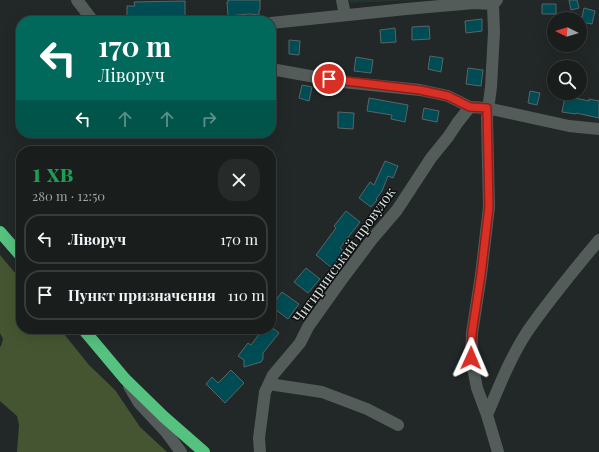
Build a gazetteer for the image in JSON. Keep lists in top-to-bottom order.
{
  "streets": {
    "street": ["Чигиринський провулок"]
  },
  "north": "left",
  "page": {
    "turn": ["170 m", "Ліворуч"],
    "heading": ["1 хв", "280 m · 12:50"],
    "list": [
      {
        "name": "Ліворуч",
        "value": "170 m"
      },
      {
        "name": "Пункт призначення",
        "value": "110 m"
      }
    ]
  }
}
